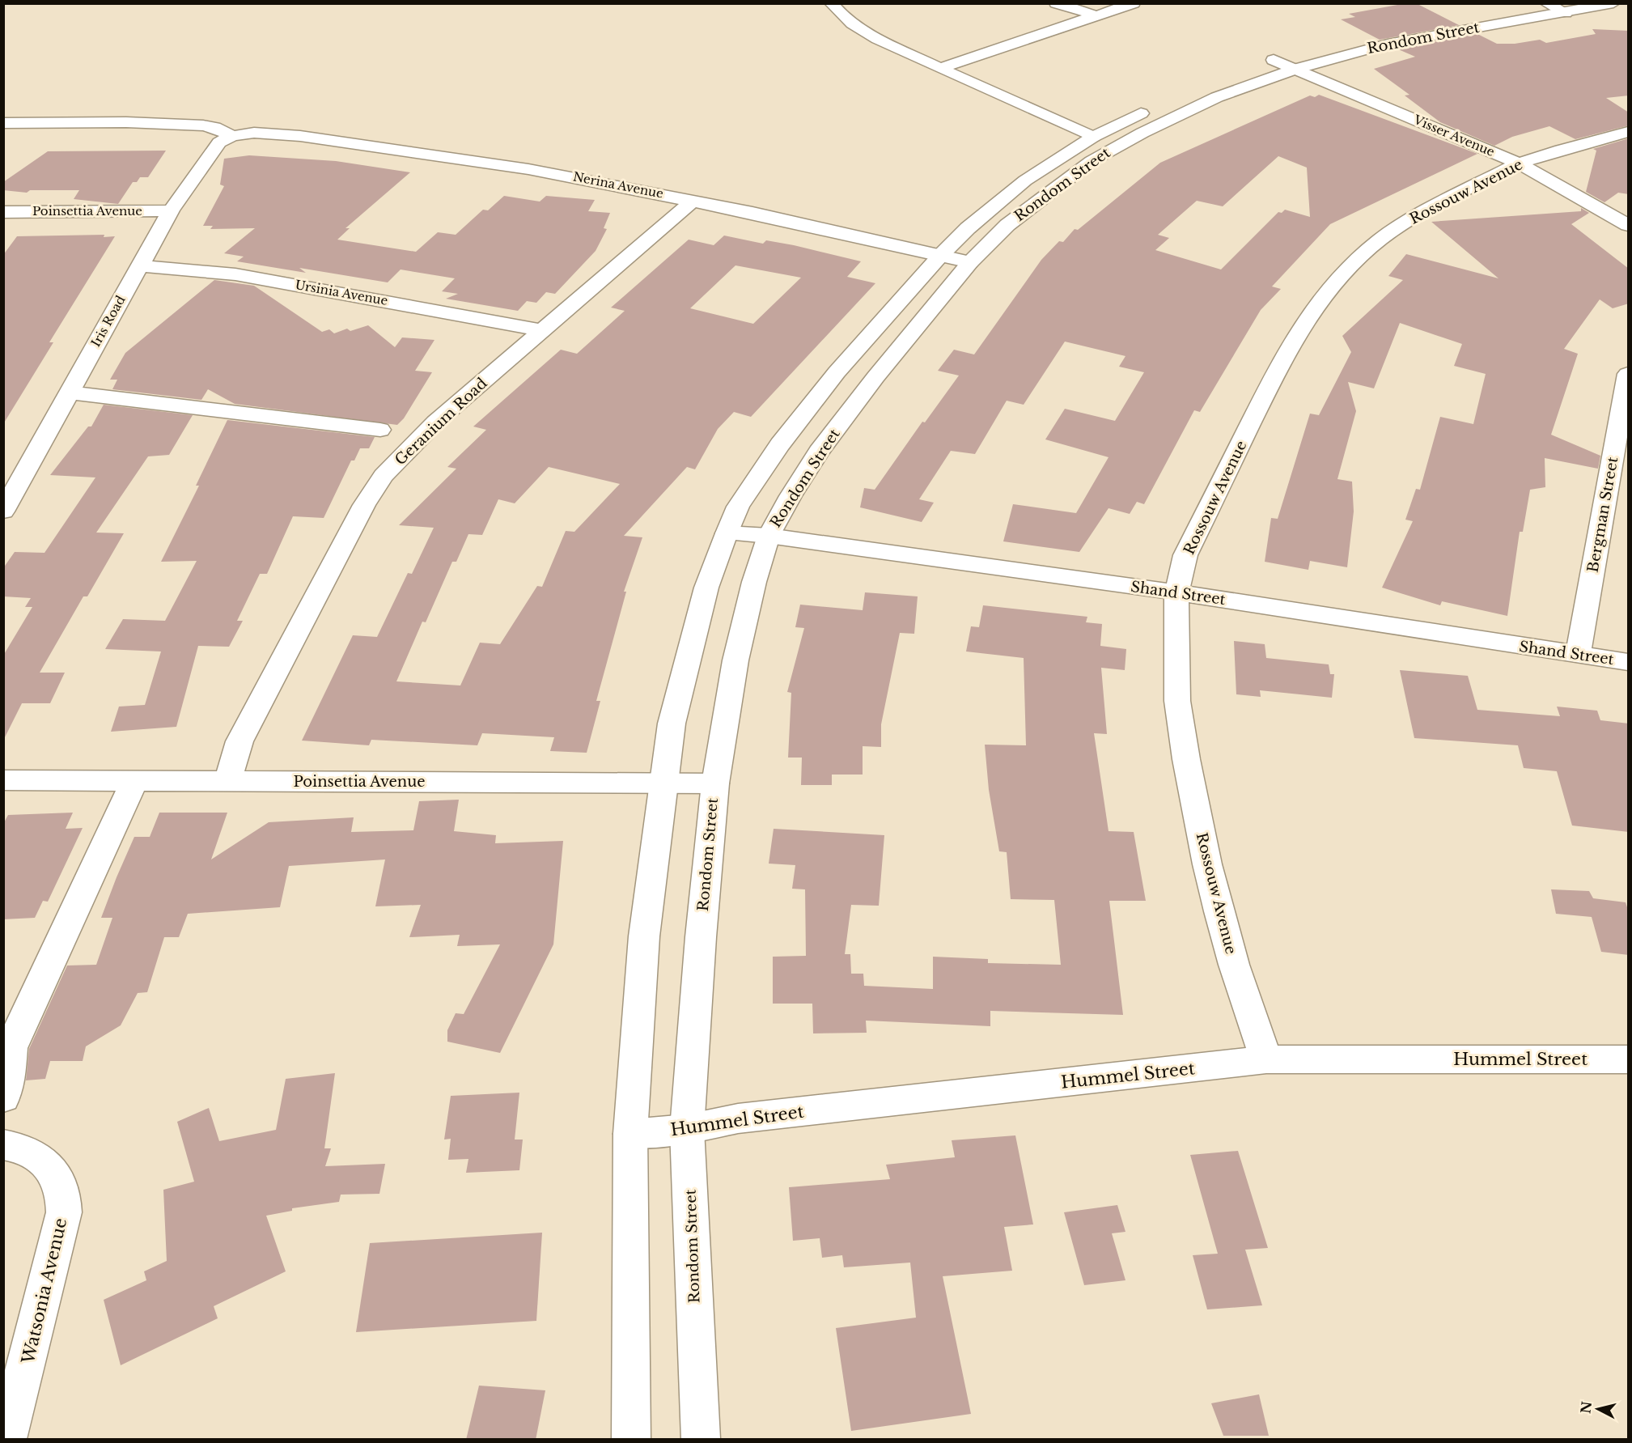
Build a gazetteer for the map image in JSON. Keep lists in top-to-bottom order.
{
  "streets": {
    "street": [
      "Rondom Street",
      "Visser Avenue",
      "Nerina Avenue",
      "Rossouw Avenue",
      "Poinsettia Avenue",
      "Ursinia Avenue",
      "Iris Road",
      "Geranium Road",
      "Bergman Street",
      "Shand Street",
      "Hummel Street",
      "Watsonia Avenue"
    ]
  },
  "crossings": [
    ["Rondom Street", "Visser Avenue"],
    ["Rondom Street", "Nerina Avenue"],
    ["Rondom Street", "Poinsettia Avenue"],
    ["Rondom Street", "Shand Street"],
    ["Rondom Street", "Hummel Street"],
    ["Visser Avenue", "Rossouw Avenue"],
    ["Nerina Avenue", "Iris Road"],
    ["Nerina Avenue", "Geranium Road"],
    ["Rossouw Avenue", "Shand Street"],
    ["Rossouw Avenue", "Hummel Street"],
    ["Poinsettia Avenue", "Iris Road"],
    ["Poinsettia Avenue", "Geranium Road"],
    ["Ursinia Avenue", "Iris Road"],
    ["Ursinia Avenue", "Geranium Road"],
    ["Bergman Street", "Shand Street"]
  ],
  "north": "left"
}
